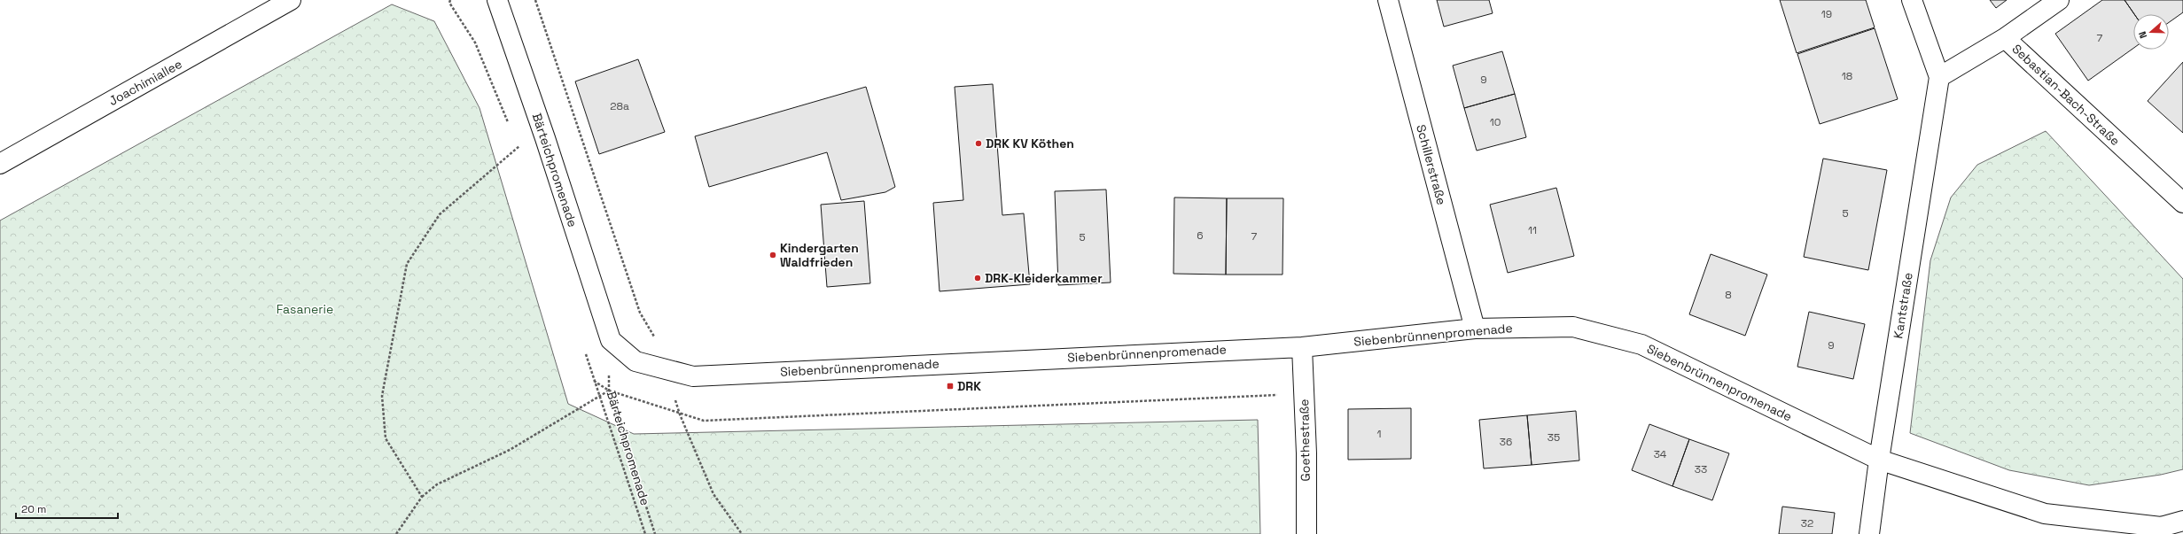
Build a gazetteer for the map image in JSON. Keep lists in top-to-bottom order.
{
  "streets": {
    "street": [
      "Joachimiallee",
      "Sebastian-Bach-Straße",
      "Schillerstraße",
      "Bärteichpromenade",
      "Kantstraße",
      "Siebenbrünnenpromenade",
      "Goethestraße"
    ]
  },
  "crossings": [
    ["Sebastian-Bach-Straße", "Kantstraße"],
    ["Schillerstraße", "Siebenbrünnenpromenade"],
    ["Kantstraße", "Siebenbrünnenpromenade"],
    ["Siebenbrünnenpromenade", "Goethestraße"]
  ],
  "parks": ["Fasanerie"],
  "places": {
    "other": ["DRK KV Köthen", "Kindergarten Waldfrieden", "DRK-Kleiderkammer"],
    "transit": ["DRK"]
  },
  "house_numbers": [
    "19",
    "7",
    "18",
    "9",
    "28a",
    "10",
    "5",
    "11",
    "6",
    "7",
    "5",
    "8",
    "9",
    "1",
    "35",
    "36",
    "34",
    "33",
    "32"
  ],
  "scale_bar": "20 m",
  "north": "left"
}
